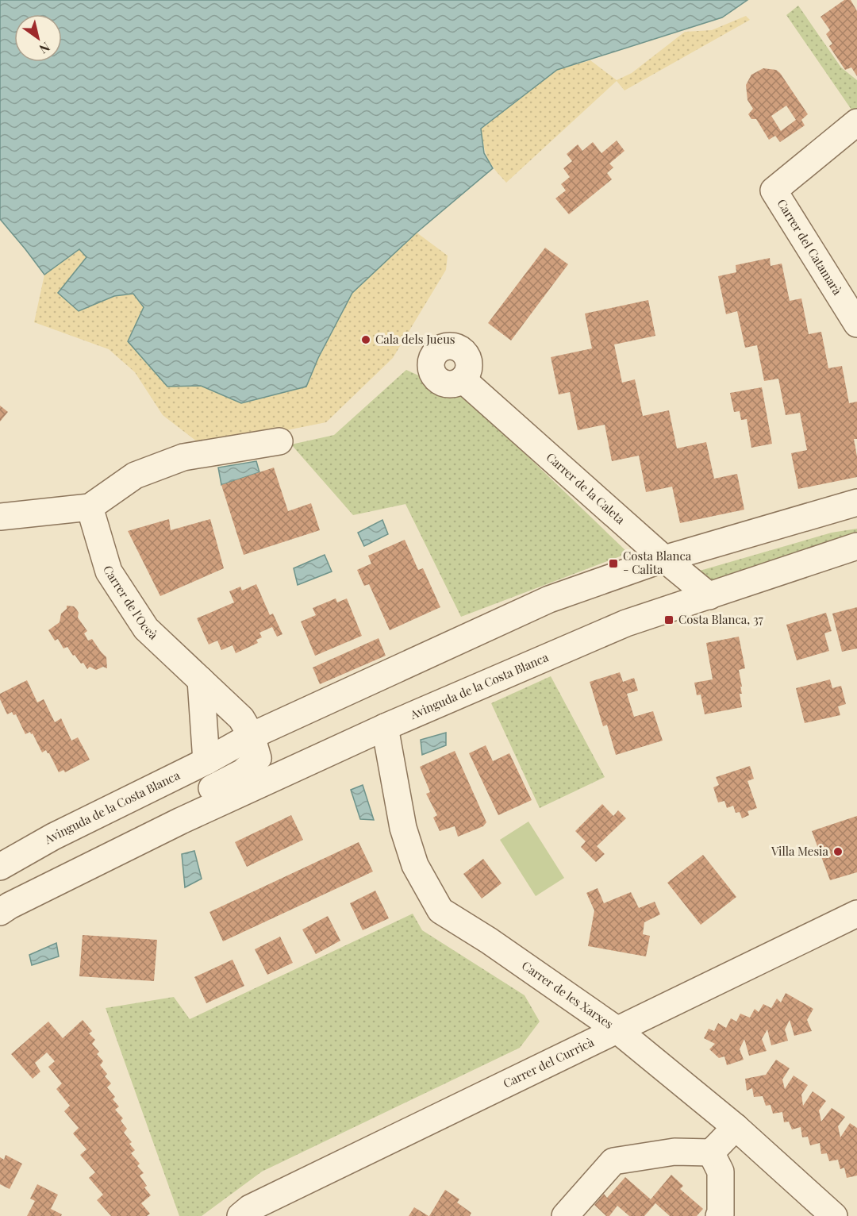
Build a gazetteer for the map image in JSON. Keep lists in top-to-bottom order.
{
  "streets": {
    "street": [
      "Carrer del Catamarà",
      "Carrer de la Caleta",
      "Carrer de l'Oceà",
      "Avinguda de la Costa Blanca",
      "Carrer de les Xarxes",
      "Carrer del Curricà"
    ]
  },
  "crossings": [
    ["Carrer de la Caleta", "Avinguda de la Costa Blanca"],
    ["Carrer de l'Oceà", "Avinguda de la Costa Blanca"],
    ["Avinguda de la Costa Blanca", "Carrer de les Xarxes"],
    ["Carrer de les Xarxes", "Carrer del Curricà"]
  ],
  "places": {
    "other": ["Cala dels Jueus", "Villa Mesia"],
    "transit": ["Costa Blanca - Calita", "Costa Blanca, 37"]
  },
  "north": "bottom right"
}
